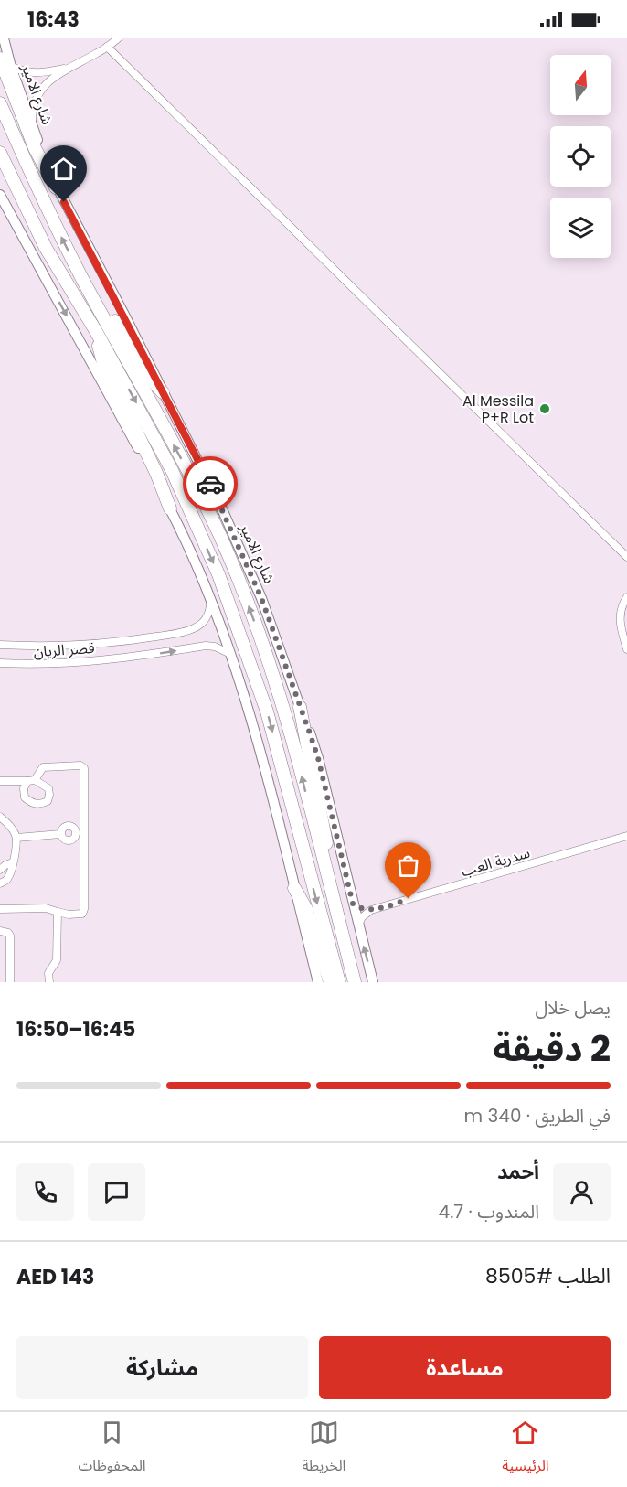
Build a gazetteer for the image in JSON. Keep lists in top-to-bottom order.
{
  "streets": {
    "highway": ["شارع الامير"],
    "street": ["قصر الريان", "سدرية العب"]
  },
  "places": ["Al Messila P+R Lot"],
  "north": "top",
  "page": {
    "status": "16:43",
    "heading": ["2 دقيقة", "يصل خلال", "16:45–16:50"],
    "panel": [
      "أحمد",
      "المندوب · 4.7",
      "الطلب #8505",
      "AED 143"
    ],
    "bar": "في الطريق · 340 m",
    "buttons": ["مساعدة", "مشاركة"],
    "tabs": ["الرئيسية", "الخريطة", "المحفوظات"]
  }
}
